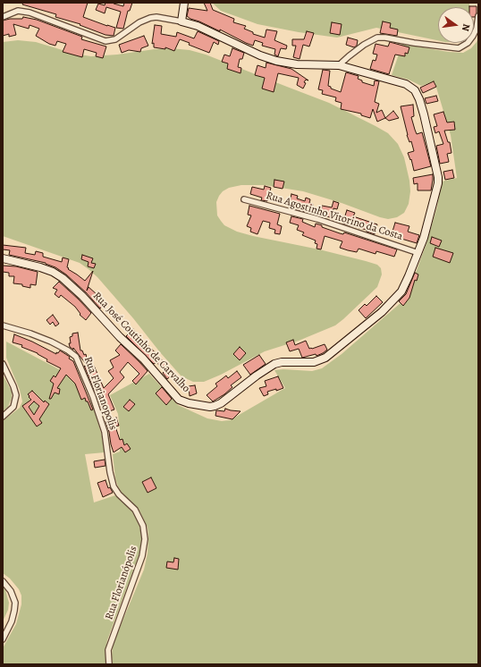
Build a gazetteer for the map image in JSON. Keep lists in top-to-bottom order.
{
  "streets": {
    "street": [
      "Rua Agostinho Vitorino da Costa",
      "Rua José Coutinho de Carvalho",
      "Rua Florianopolis",
      "Rua Florianópolis"
    ]
  },
  "crossings": [
    ["Rua Agostinho Vitorino da Costa", "Rua José Coutinho de Carvalho"],
    ["Rua Florianopolis", "Rua Florianópolis"]
  ],
  "north": "right"
}
